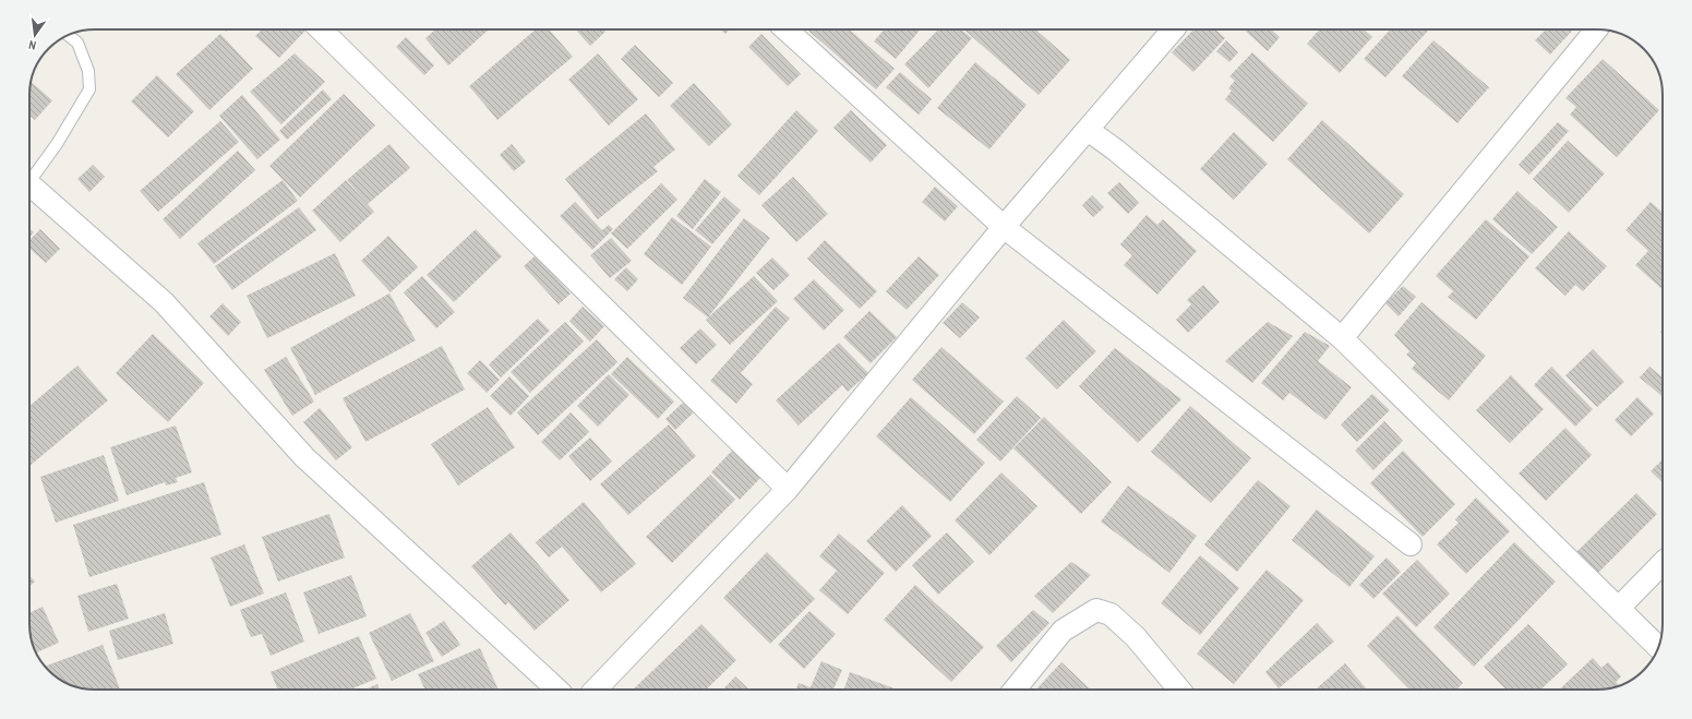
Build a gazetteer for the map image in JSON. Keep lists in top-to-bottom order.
{
  "north": "bottom"
}
